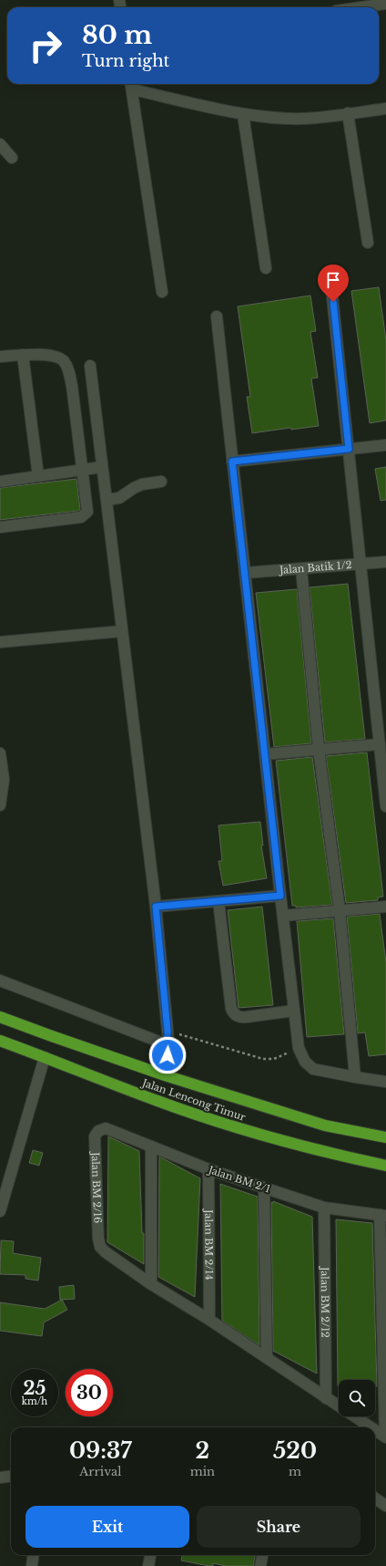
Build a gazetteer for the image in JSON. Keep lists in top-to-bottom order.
{
  "streets": {
    "highway": ["Jalan Lencong Timur"],
    "street": [
      "Jalan Batik 1/2",
      "Jalan BM 2/1",
      "Jalan BM 2/16",
      "Jalan BM 2/14",
      "Jalan BM 2/12"
    ]
  },
  "crossings": [
    ["Jalan BM 2/1", "Jalan BM 2/16"],
    ["Jalan BM 2/1", "Jalan BM 2/14"],
    ["Jalan BM 2/1", "Jalan BM 2/12"]
  ],
  "page": {
    "turn": ["80 m", "Turn right"],
    "speed": "25 km/h",
    "limit": "30",
    "eta": [
      "09:37",
      "Arrival",
      "2",
      "min",
      "520",
      "m"
    ],
    "buttons": ["Exit", "Share"]
  }
}
